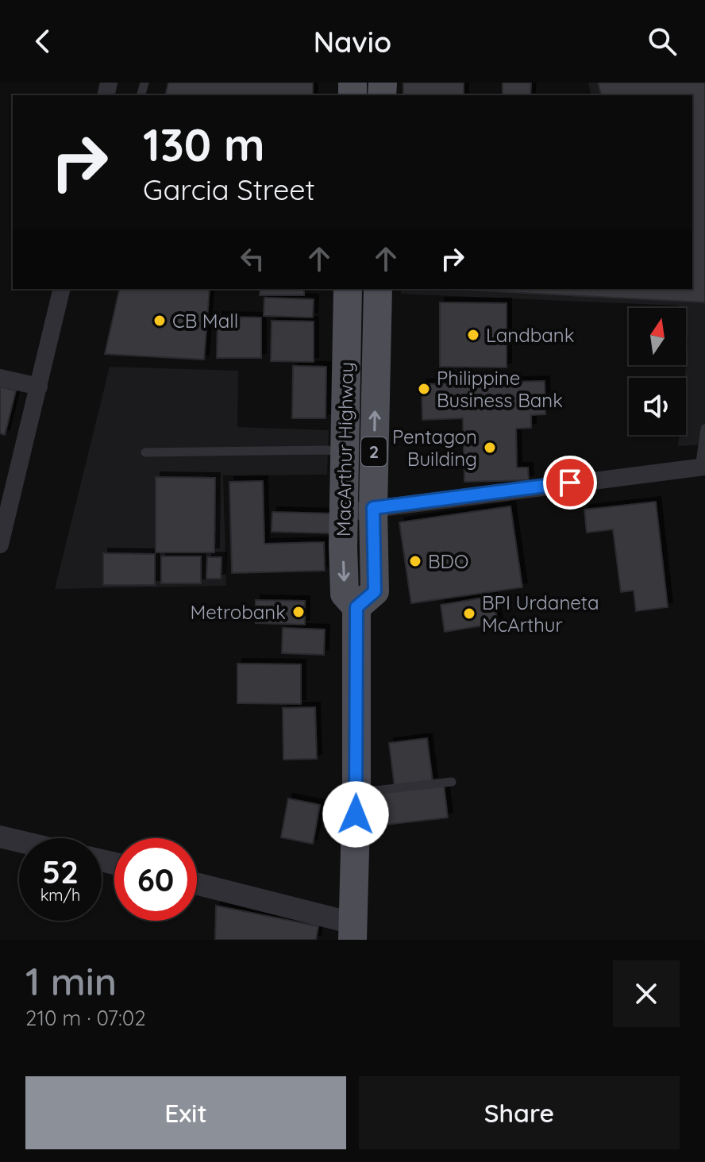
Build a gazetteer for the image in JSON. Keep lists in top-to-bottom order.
{
  "streets": {
    "main road": ["MacArthur Highway", "2"]
  },
  "places": [
    "CB Mall",
    "Landbank",
    "Philippine Business Bank",
    "Pentagon Building",
    "BDO",
    "Metrobank",
    "BPI Urdaneta McArthur"
  ],
  "north": "top",
  "page": {
    "header": "Navio",
    "turn": ["130 m", "Garcia Street"],
    "speed": "52 km/h",
    "limit": "60",
    "heading": ["1 min", "210 m · 07:02"],
    "buttons": ["Exit", "Share"]
  }
}
